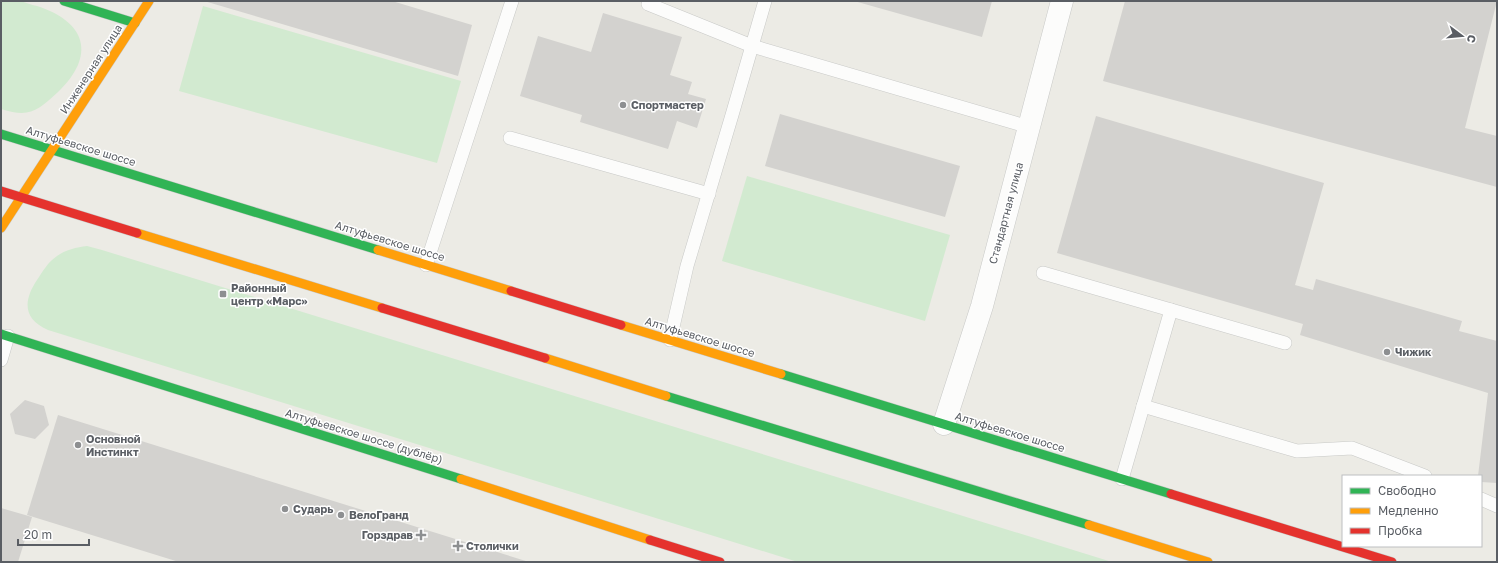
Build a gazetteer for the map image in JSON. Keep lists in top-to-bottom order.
{
  "streets": {
    "main road": ["Инженерная улица", "Алтуфьевское шоссе", "Алтуфьевское шоссе (дублёр)"],
    "street": ["Стандартная улица"]
  },
  "crossings": [
    ["Инженерная улица", "Алтуфьевское шоссе"],
    ["Алтуфьевское шоссе", "Стандартная улица"]
  ],
  "places": {
    "other": [
      "Спортмастер",
      "Чижик",
      "Основной Инстинкт",
      "Сударь",
      "ВелоГранд"
    ],
    "transit": ["Районный центр «Марс»"],
    "health": ["Горздрав", "Столички"]
  },
  "legend": ["Свободно", "Медленно", "Пробка"],
  "scale_bar": "20 m",
  "north": "right"
}
